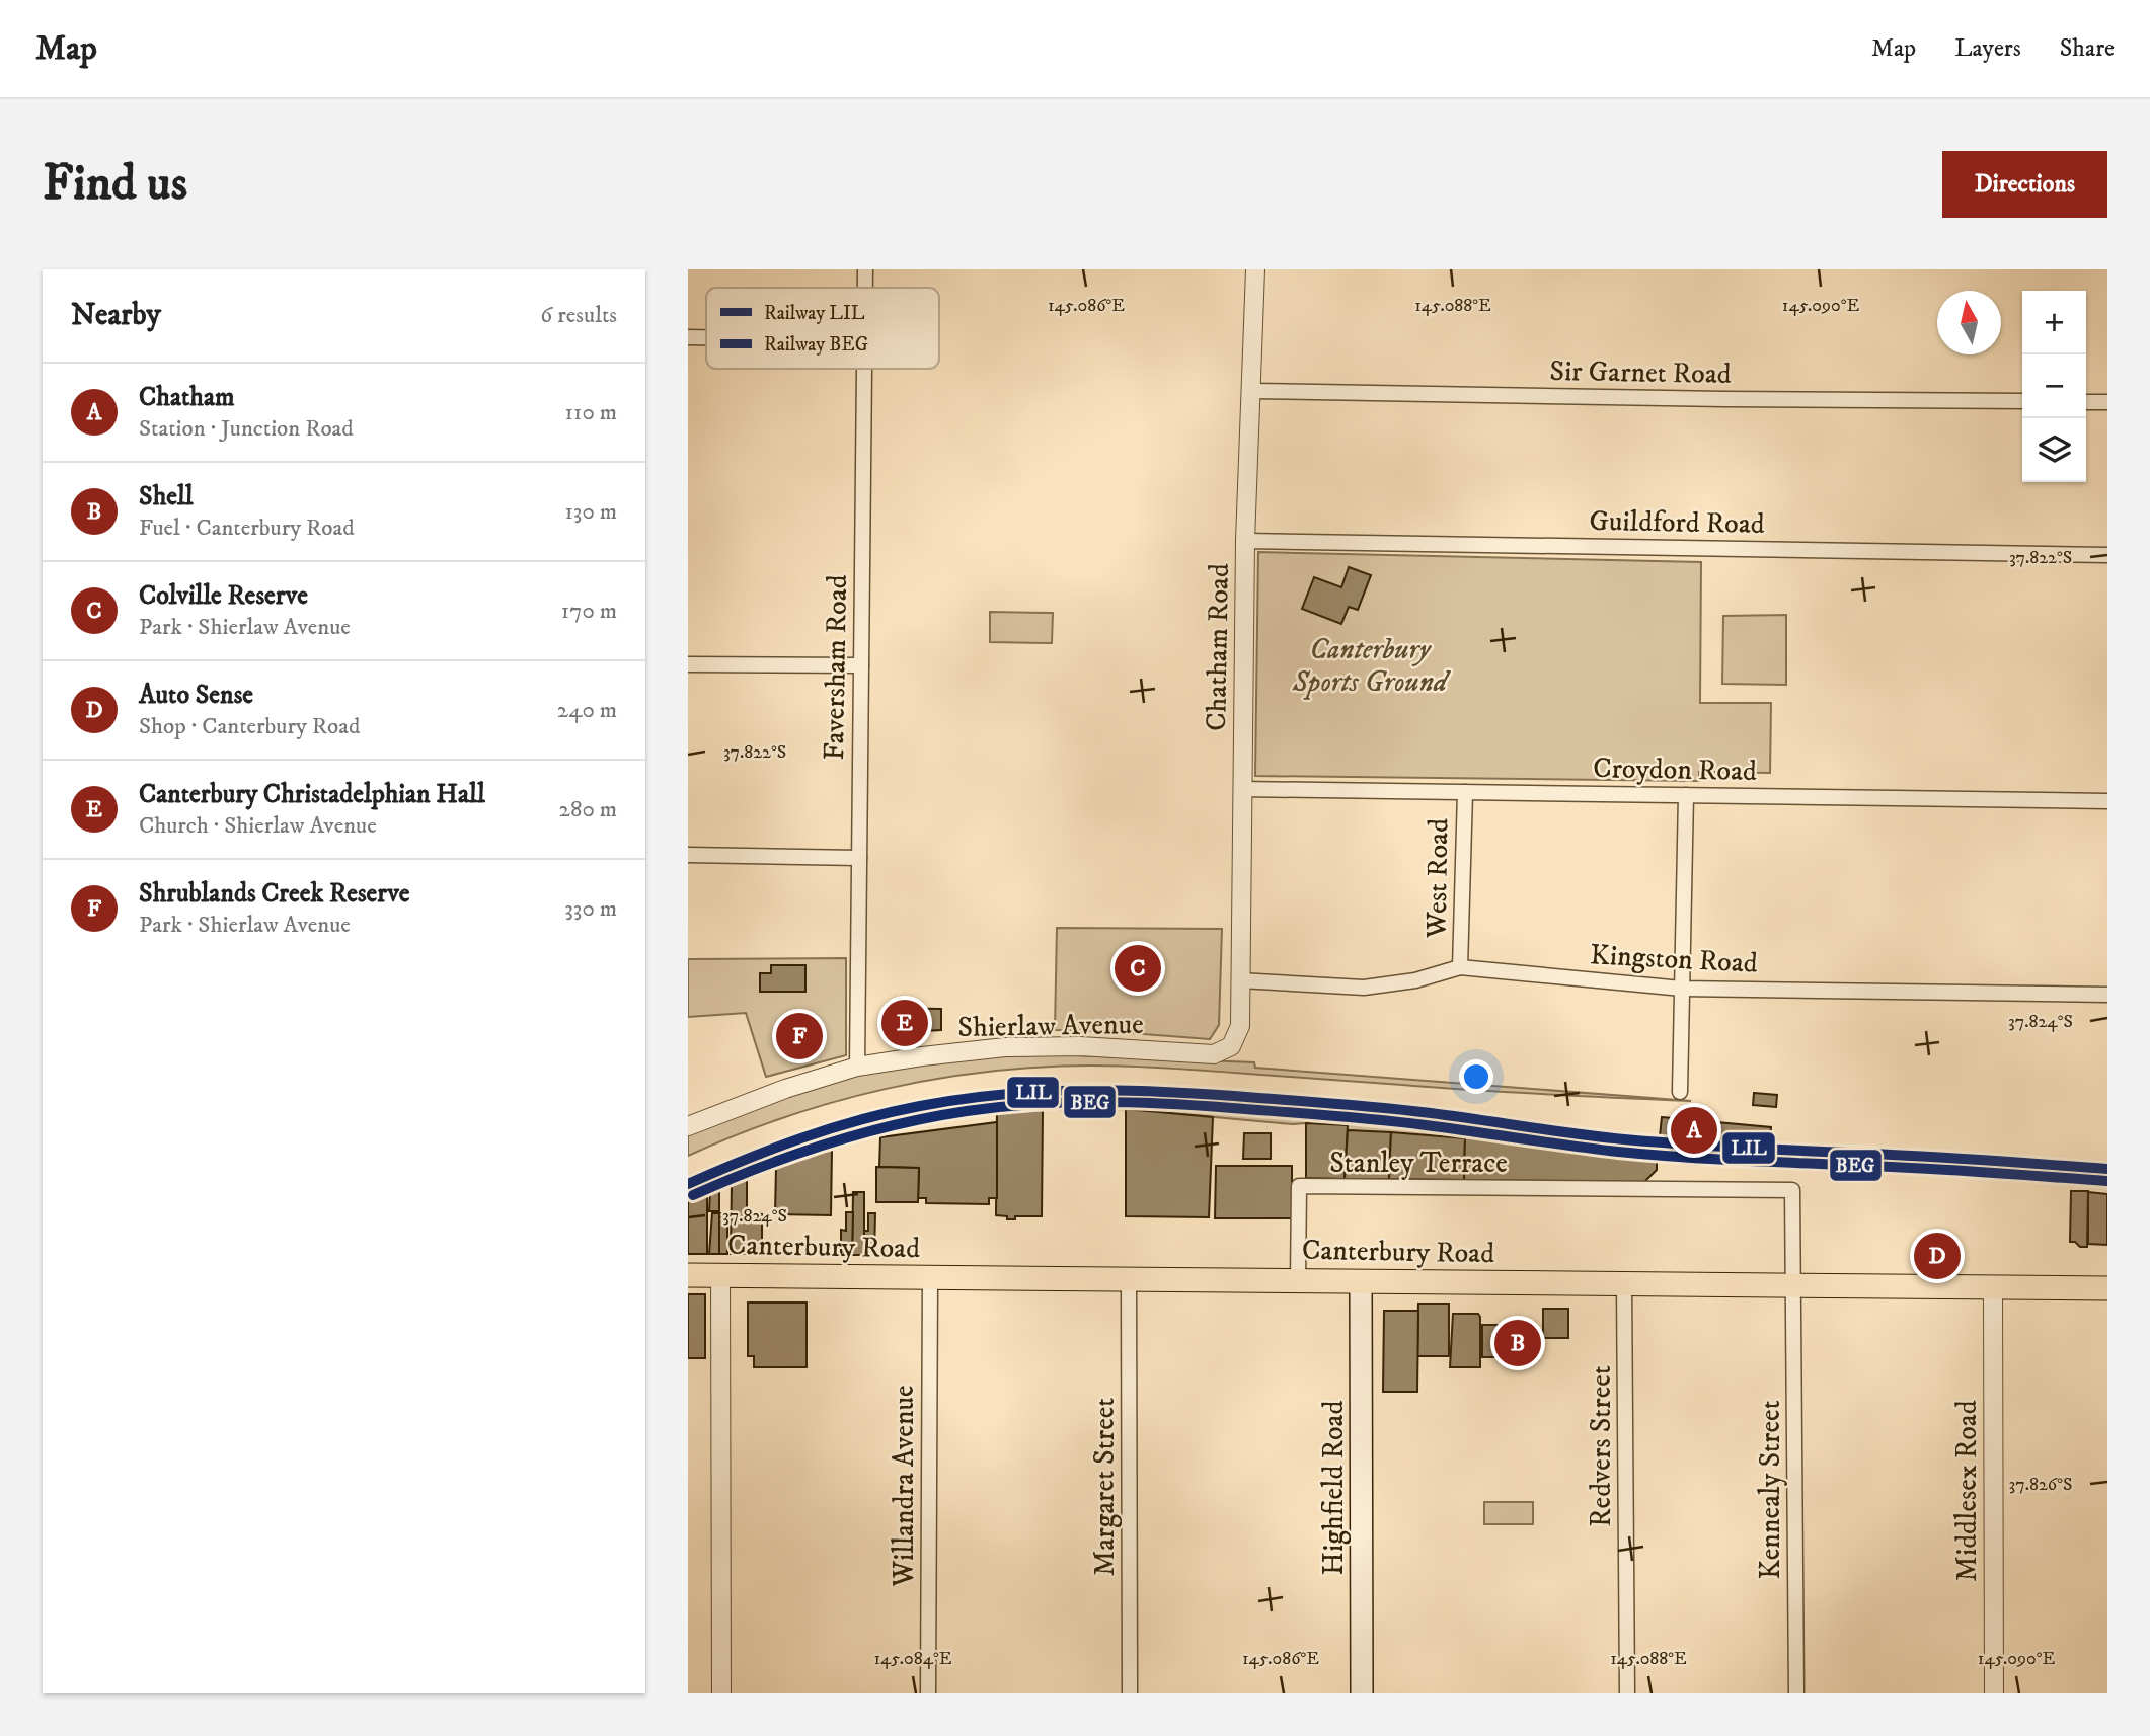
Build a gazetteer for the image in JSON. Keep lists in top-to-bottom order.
{
  "streets": {
    "main road": ["Canterbury Road", "Highfield Road"],
    "street": [
      "Sir Garnet Road",
      "Guildford Road",
      "Chatham Road",
      "Faversham Road",
      "Croydon Road",
      "West Road",
      "Kingston Road",
      "Shierlaw Avenue",
      "Stanley Terrace",
      "Redvers Street",
      "Willandra Avenue",
      "Margaret Street",
      "Kennealy Street",
      "Middlesex Road"
    ]
  },
  "crossings": [
    ["Sir Garnet Road", "Chatham Road"],
    ["Guildford Road", "Chatham Road"],
    ["Chatham Road", "Croydon Road"],
    ["Chatham Road", "Kingston Road"],
    ["Chatham Road", "Shierlaw Avenue"],
    ["Faversham Road", "Shierlaw Avenue"],
    ["Croydon Road", "West Road"],
    ["West Road", "Kingston Road"],
    ["Stanley Terrace", "Canterbury Road"],
    ["Stanley Terrace", "Kennealy Street"],
    ["Canterbury Road", "Redvers Street"],
    ["Canterbury Road", "Willandra Avenue"],
    ["Canterbury Road", "Margaret Street"],
    ["Canterbury Road", "Highfield Road"],
    ["Canterbury Road", "Kennealy Street"],
    ["Canterbury Road", "Middlesex Road"]
  ],
  "parks": ["Canterbury Sports Ground"],
  "lines": ["rail line LIL", "rail line BEG"],
  "legend": ["Railway LIL", "Railway BEG"],
  "north": "top",
  "page": {
    "header": "Map",
    "nav": ["Map", "Layers", "Share"],
    "buttons": "Directions",
    "title": "Find us",
    "heading": ["Nearby", "6 results"],
    "map_buttons": ["+", "−"],
    "list": [
      {
        "mark": "A",
        "name": "Chatham",
        "note": "Station · Junction Road",
        "value": "110 m"
      },
      {
        "mark": "B",
        "name": "Shell",
        "note": "Fuel · Canterbury Road",
        "value": "130 m"
      },
      {
        "mark": "C",
        "name": "Colville Reserve",
        "note": "Park · Shierlaw Avenue",
        "value": "170 m"
      },
      {
        "mark": "D",
        "name": "Auto Sense",
        "note": "Shop · Canterbury Road",
        "value": "240 m"
      },
      {
        "mark": "E",
        "name": "Canterbury Christadelphian Hall",
        "note": "Church · Shierlaw Avenue",
        "value": "280 m"
      },
      {
        "mark": "F",
        "name": "Shrublands Creek Reserve",
        "note": "Park · Shierlaw Avenue",
        "value": "330 m"
      }
    ],
    "pins": [
      "C",
      "E",
      "F",
      "A",
      "D",
      "B"
    ]
  },
  "coordinates": [
    "145.086°E",
    "145.088°E",
    "145.090°E",
    "37.822°S",
    "37.824°S",
    "37.826°S",
    "145.084°E"
  ]
}
